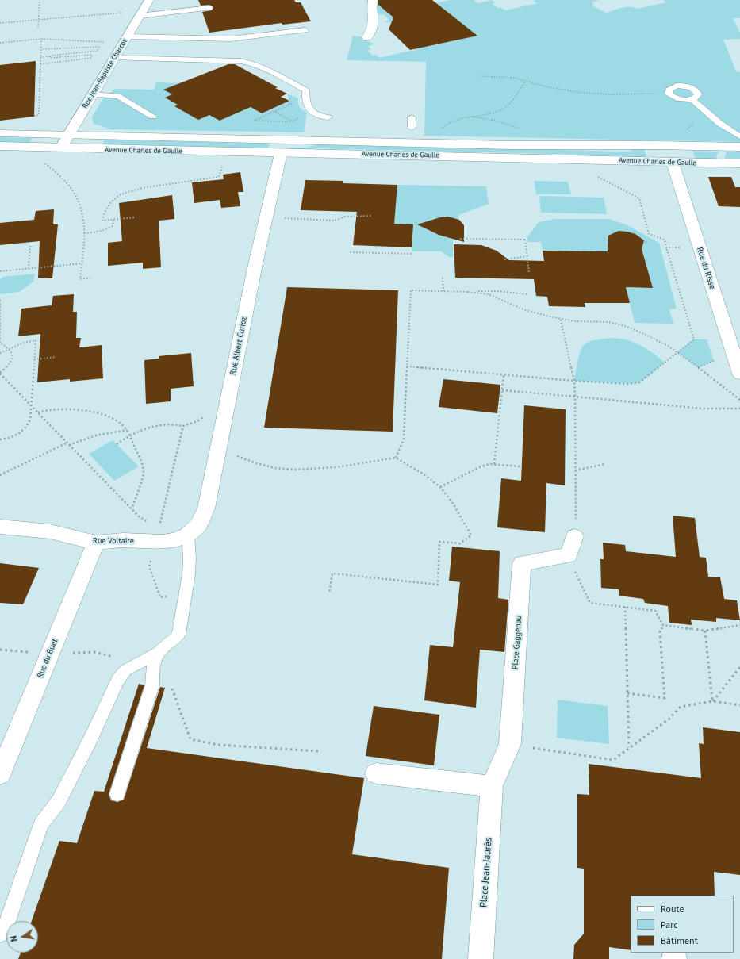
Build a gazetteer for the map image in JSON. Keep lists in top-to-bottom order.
{
  "streets": {
    "street": [
      "Rue Jean-Baptiste Charcot",
      "Avenue Charles de Gaulle",
      "Rue du Risse",
      "Rue Albert Curioz",
      "Rue Voltaire",
      "Place Gaggenau",
      "Rue du Buet",
      "Place Jean-Jaurès"
    ]
  },
  "crossings": [
    ["Rue Jean-Baptiste Charcot", "Avenue Charles de Gaulle"],
    ["Avenue Charles de Gaulle", "Rue du Risse"],
    ["Avenue Charles de Gaulle", "Rue Albert Curioz"],
    ["Rue Albert Curioz", "Rue Voltaire"],
    ["Rue Voltaire", "Rue du Buet"],
    ["Place Gaggenau", "Place Jean-Jaurès"]
  ],
  "legend": ["Route", "Parc", "Bâtiment"],
  "north": "left"
}
